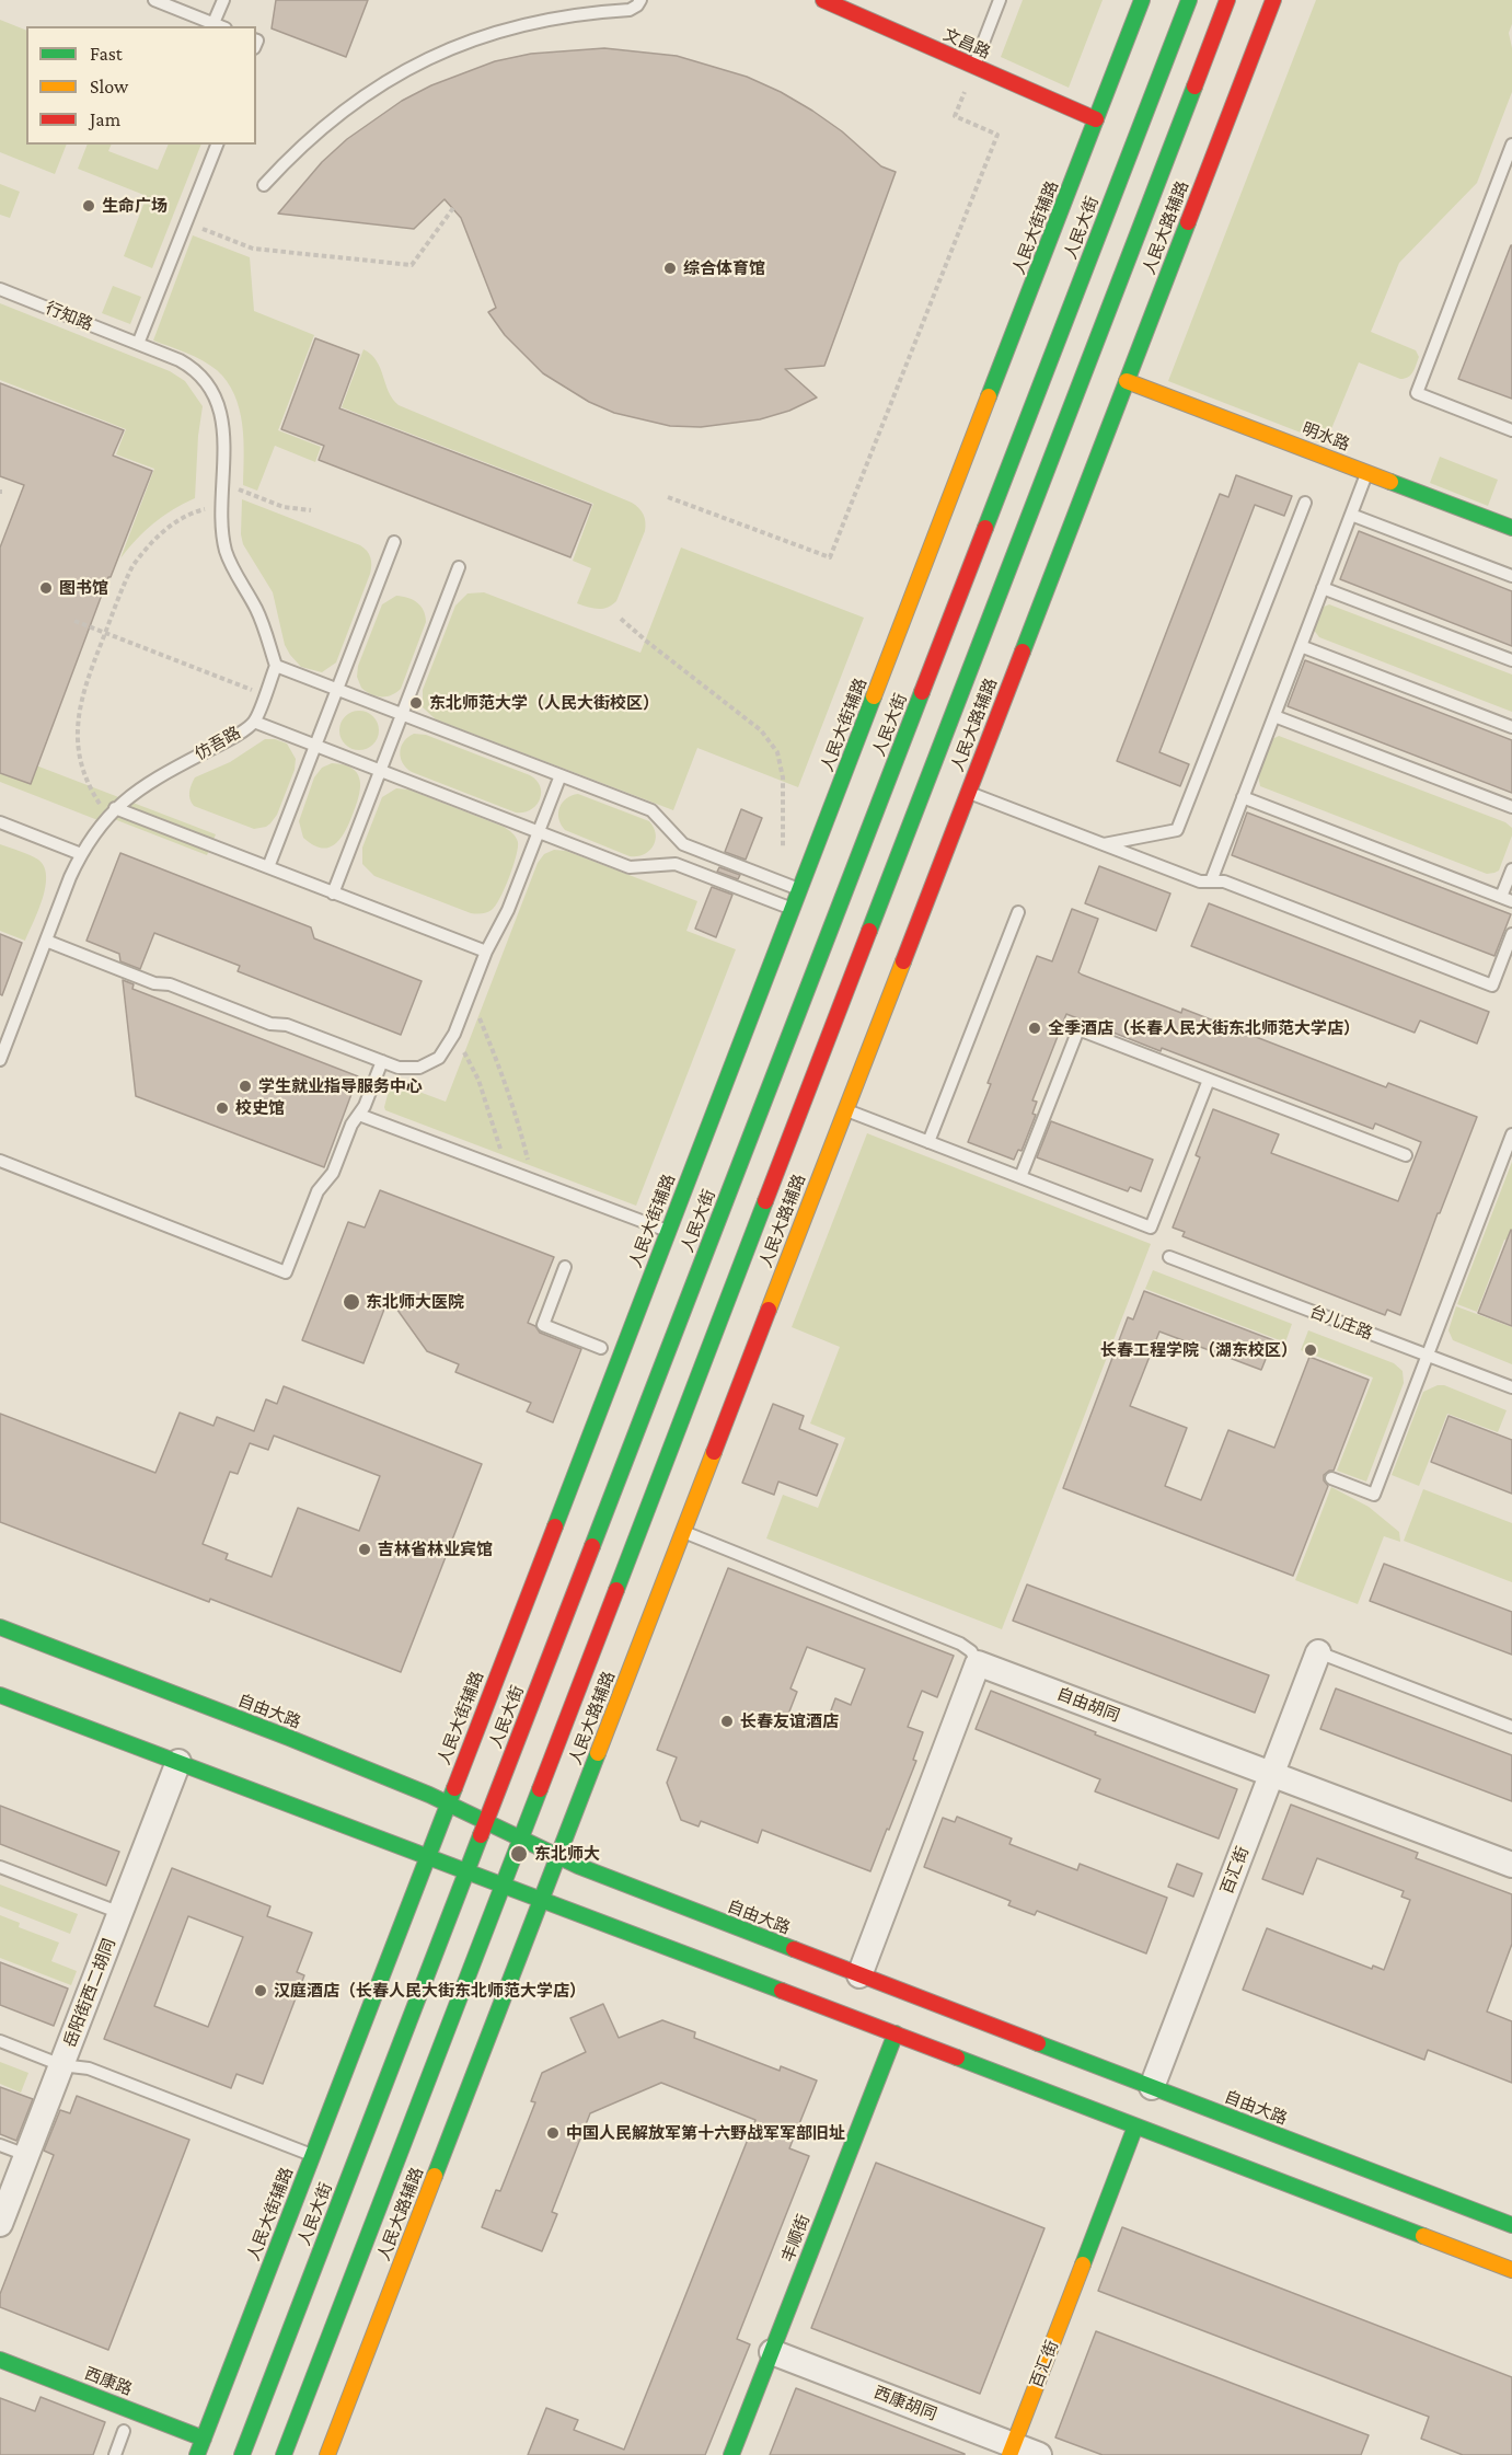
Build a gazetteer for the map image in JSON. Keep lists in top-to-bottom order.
{
  "streets": {
    "main road": [
      "文昌路",
      "人民大街辅路",
      "人民大街",
      "人民大路辅路",
      "明水路",
      "自由大路",
      "百汇街",
      "丰顺街",
      "西康路"
    ],
    "street": ["自由胡同", "岳阳街西二胡同", "西康胡同"],
    "lane": ["行知路", "仿吾路", "台儿庄路"]
  },
  "crossings": [
    ["文昌路", "人民大街辅路"],
    ["人民大街辅路", "自由大路"],
    ["人民大街辅路", "西康路"],
    ["人民大街", "自由大路"],
    ["人民大路辅路", "明水路"],
    ["人民大路辅路", "自由大路"],
    ["自由胡同", "百汇街"],
    ["自由大路", "百汇街"],
    ["百汇街", "西康胡同"],
    ["丰顺街", "西康胡同"]
  ],
  "places": [
    "生命广场",
    "综合体育馆",
    "图书馆",
    "东北师范大学（人民大街校区）",
    "全季酒店（长春人民大街东北师范大学店）",
    "学生就业指导服务中心",
    "校史馆",
    "东北师大医院",
    "长春工程学院（湖东校区）",
    "吉林省林业宾馆",
    "长春友谊酒店",
    "东北师大",
    "汉庭酒店（长春人民大街东北师范大学店）",
    "中国人民解放军第十六野战军军部旧址"
  ],
  "legend": ["Fast", "Slow", "Jam"]
}
